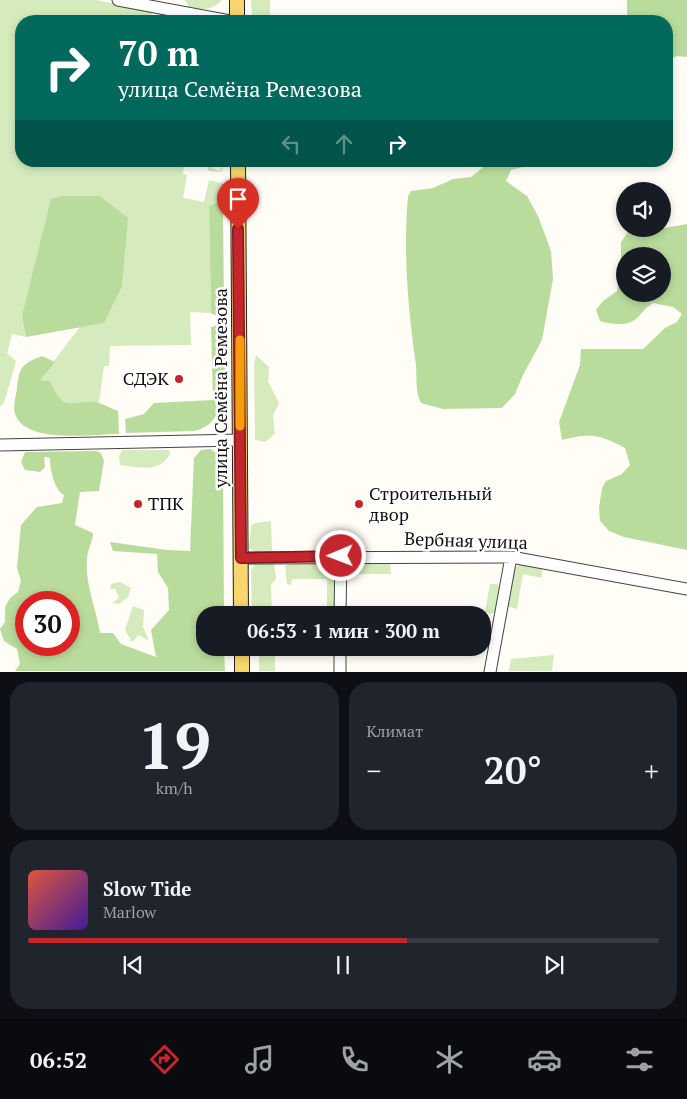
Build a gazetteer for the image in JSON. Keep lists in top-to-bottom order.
{
  "streets": {
    "main road": ["улица Семёна Ремезова"],
    "street": ["Вербная улица"]
  },
  "crossings": [
    ["улица Семёна Ремезова", "Вербная улица"]
  ],
  "places": ["СДЭК", "ТПК", "Строительный двор"],
  "page": {
    "turn": ["70 m", "улица Семёна Ремезова"],
    "limit": "30",
    "trip": "06:53 · 1 мин · 300 m",
    "tile": [
      ["19", "km/h"],
      "Климат"
    ],
    "heat": ["−", "20°", "+"],
    "song": ["Slow Tide", "Marlow"],
    "tabs": "06:52"
  }
}
